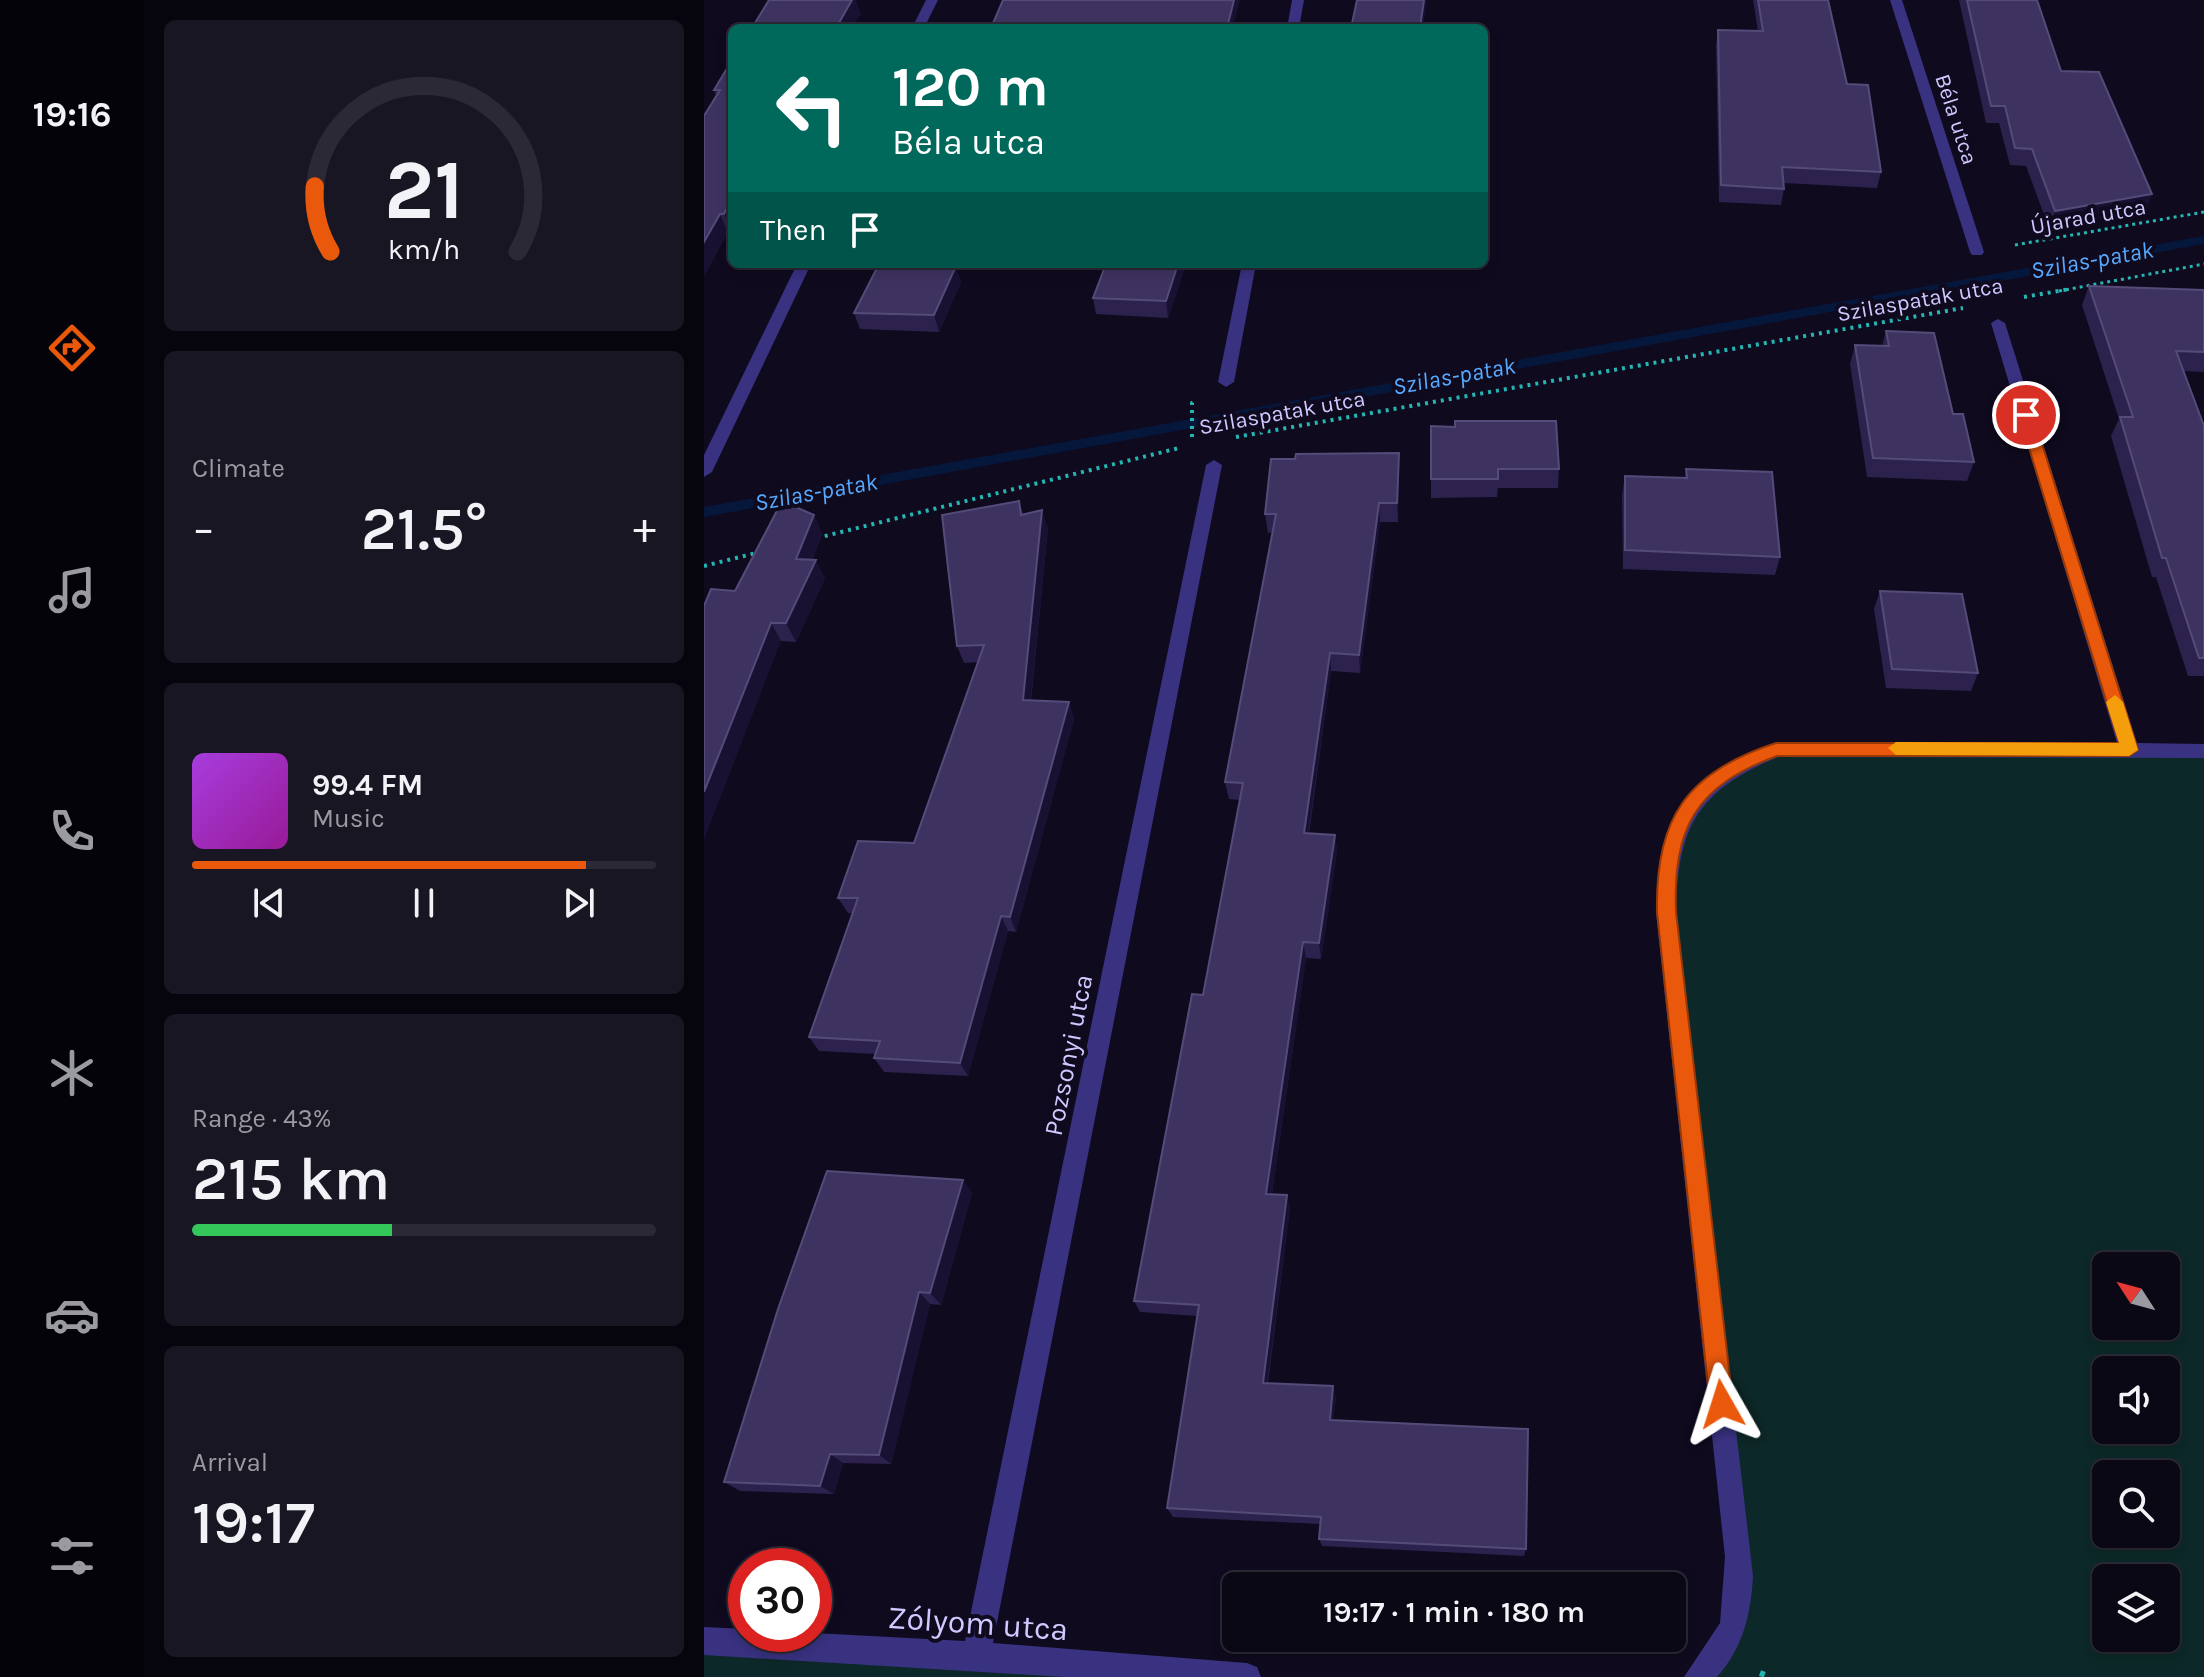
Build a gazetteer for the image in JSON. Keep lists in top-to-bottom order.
{
  "streets": {
    "street": ["Béla utca", "Pozsonyi utca", "Zólyom utca"],
    "path": ["Újarad utca", "Szilaspatak utca"]
  },
  "crossings": [
    ["Béla utca", "Újarad utca"],
    ["Pozsonyi utca", "Zólyom utca"]
  ],
  "water": ["Szilas-patak"],
  "north": "top left",
  "page": {
    "tabs": "19:16",
    "turn": ["120 m", "Béla utca"],
    "then": "Then",
    "tile": [
      "Climate",
      ["Range · 43%", "215 km"],
      ["Arrival", "19:17"]
    ],
    "heat": ["−", "21.5°", "+"],
    "song": ["99.4 FM", "Music"],
    "limit": "30",
    "trip": "19:17 · 1 min · 180 m",
    "gauge": ["21", "km/h"]
  }
}
